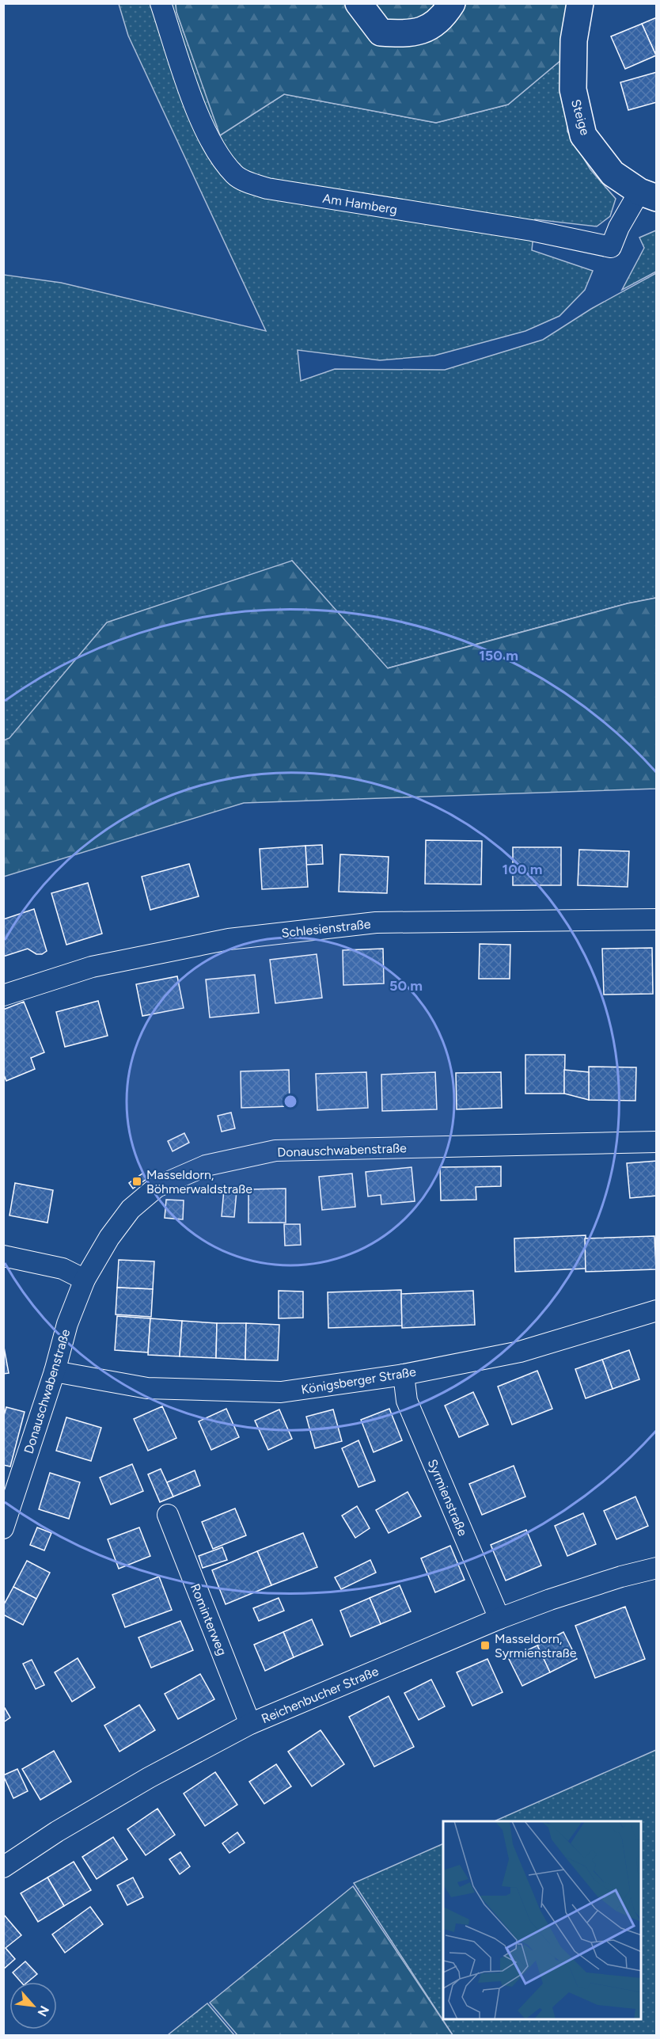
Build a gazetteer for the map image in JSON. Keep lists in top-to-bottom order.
{
  "streets": {
    "street": [
      "Steige",
      "Am Hamberg",
      "Schlesienstraße",
      "Donauschwabenstraße",
      "Königsberger Straße",
      "Syrmienstraße",
      "Rominterweg",
      "Reichenbucher Straße"
    ]
  },
  "crossings": [
    ["Steige", "Am Hamberg"],
    ["Donauschwabenstraße", "Königsberger Straße"],
    ["Königsberger Straße", "Syrmienstraße"],
    ["Syrmienstraße", "Reichenbucher Straße"],
    ["Rominterweg", "Reichenbucher Straße"]
  ],
  "places": {
    "transit": ["Masseldorn, Böhmerwaldstraße", "Masseldorn, Syrmienstraße"]
  },
  "north": "bottom right",
  "rings": ["150 m", "100 m", "50 m"]
}
